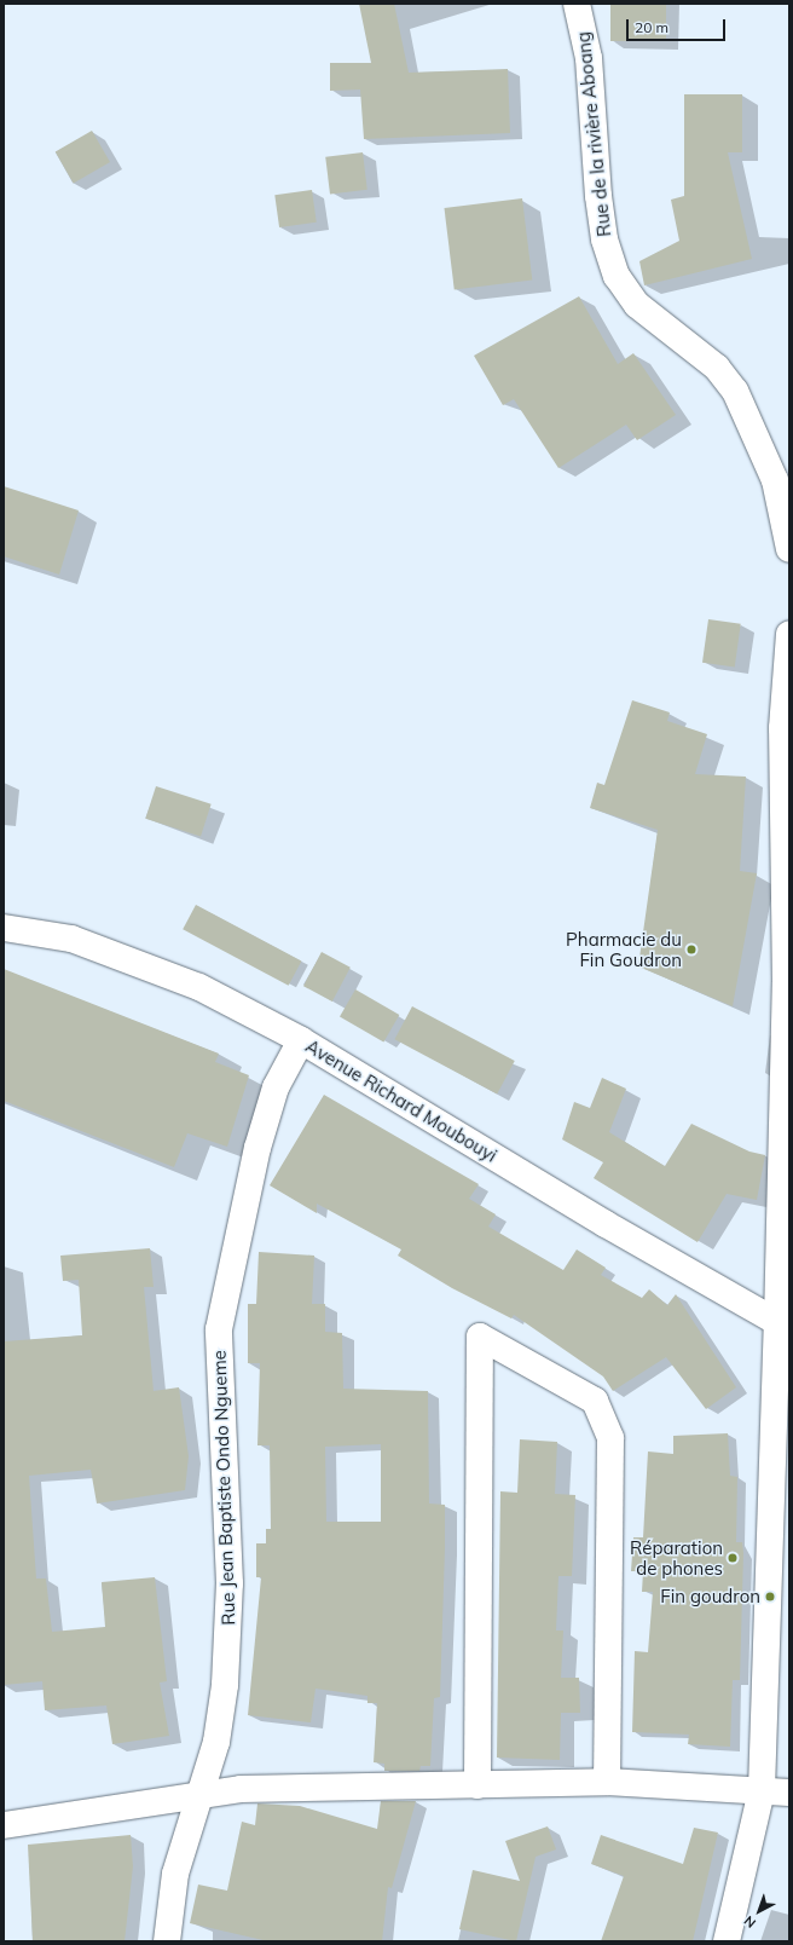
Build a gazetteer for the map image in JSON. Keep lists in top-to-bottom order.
{
  "streets": {
    "street": ["Rue de la rivière Aboang", "Avenue Richard Moubouyi", "Rue Jean Baptiste Ondo Ngueme"]
  },
  "crossings": [
    ["Avenue Richard Moubouyi", "Rue Jean Baptiste Ondo Ngueme"]
  ],
  "places": ["Pharmacie du Fin Goudron", "Réparation de phones", "Fin goudron"],
  "scale_bar": "20 m",
  "north": "bottom left"
}
